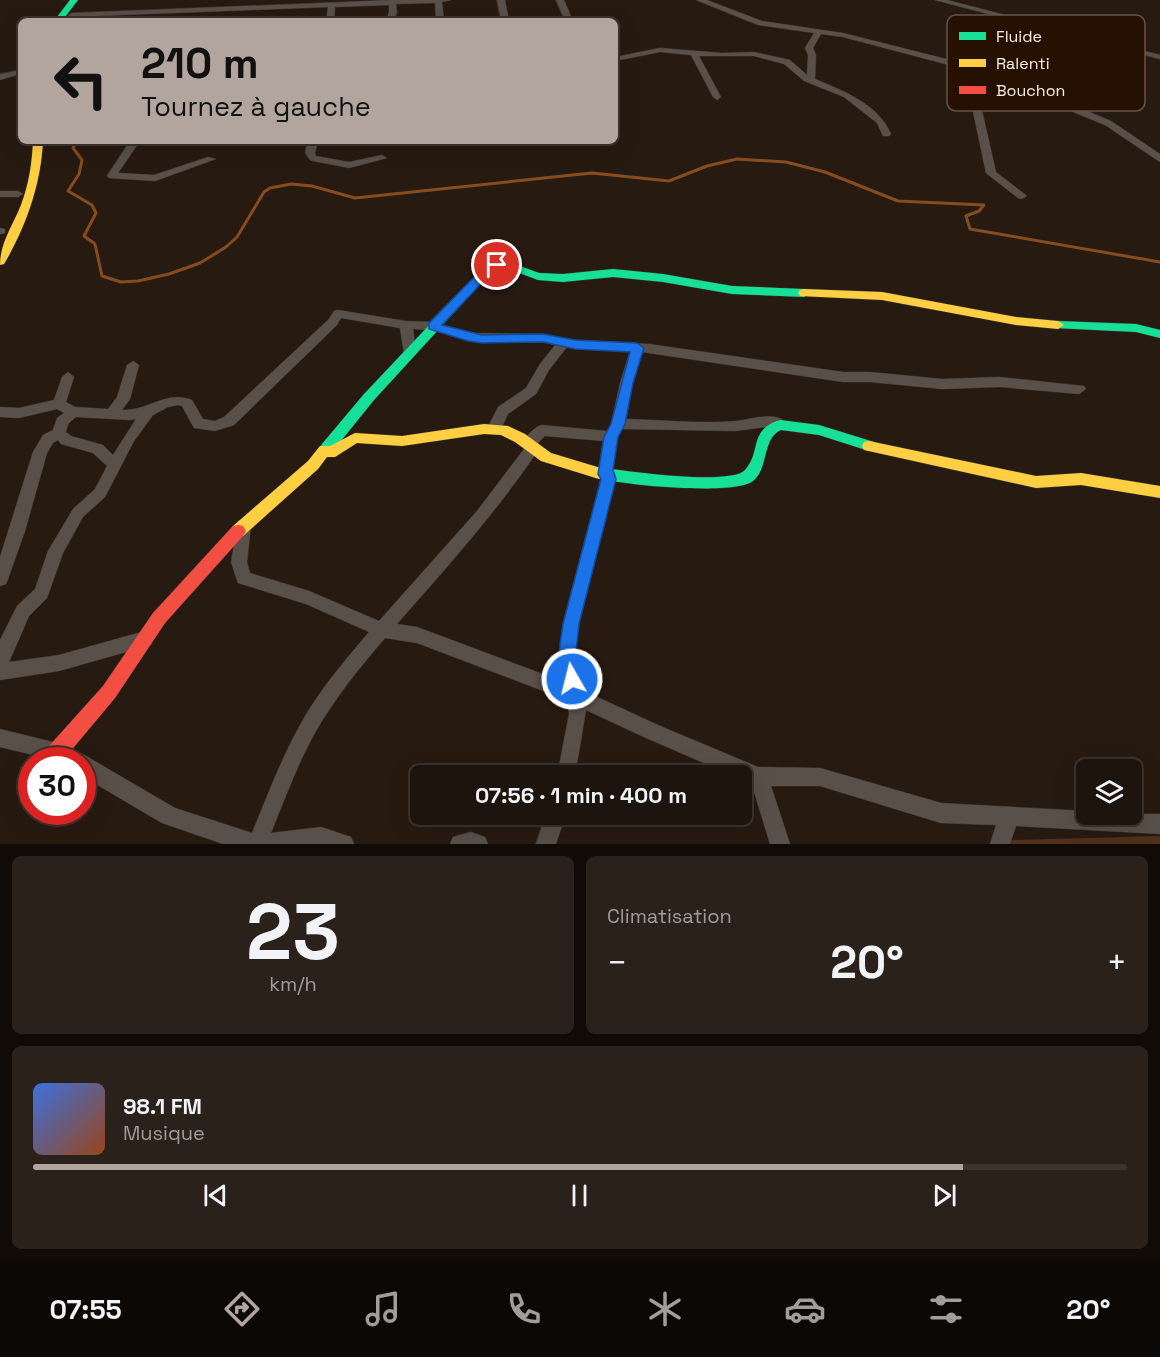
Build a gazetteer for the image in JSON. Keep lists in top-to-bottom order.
{
  "legend": ["Fluide", "Ralenti", "Bouchon"],
  "page": {
    "turn": ["210 m", "Tournez à gauche"],
    "limit": "30",
    "trip": "07:56 · 1 min · 400 m",
    "tile": [
      ["23", "km/h"],
      "Climatisation"
    ],
    "heat": ["−", "20°", "+"],
    "song": ["98.1 FM", "Musique"],
    "tabs": ["07:55", "20°"]
  }
}
